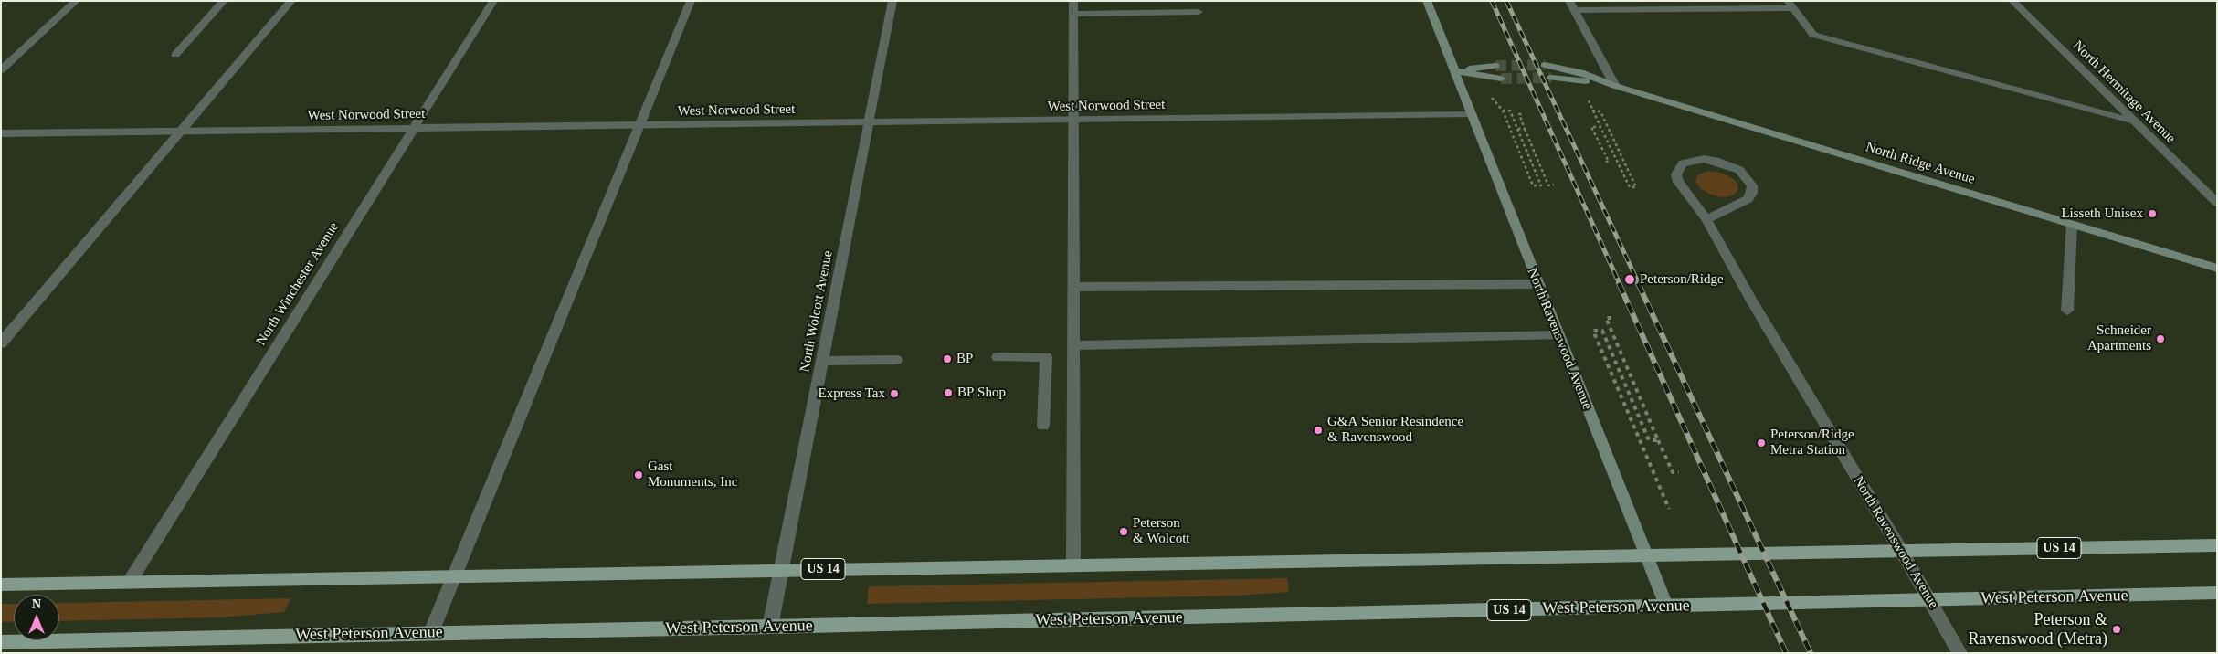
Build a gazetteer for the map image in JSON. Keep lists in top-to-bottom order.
{
  "streets": {
    "main road": [
      "North Ridge Avenue",
      "North Ravenswood Avenue",
      "US 14",
      "West Peterson Avenue"
    ],
    "street": [
      "North Hermitage Avenue",
      "West Norwood Street",
      "North Winchester Avenue",
      "North Wolcott Avenue"
    ]
  },
  "crossings": [
    ["West Norwood Street", "North Winchester Avenue"],
    ["West Norwood Street", "North Wolcott Avenue"],
    ["West Norwood Street", "North Ravenswood Avenue"],
    ["North Winchester Avenue", "US 14"],
    ["North Wolcott Avenue", "US 14"],
    ["North Wolcott Avenue", "West Peterson Avenue"],
    ["North Ravenswood Avenue", "US 14"],
    ["North Ravenswood Avenue", "West Peterson Avenue"]
  ],
  "places": [
    "Lisseth Unisex",
    "Peterson/Ridge",
    "Schneider Apartments",
    "BP",
    "BP Shop",
    "Express Tax",
    "G&A Senior Resindence & Ravenswood",
    "Peterson/Ridge Metra Station",
    "Gast Monuments, Inc",
    "Peterson & Wolcott",
    "Peterson & Ravenswood (Metra)"
  ],
  "north": "top"
}
